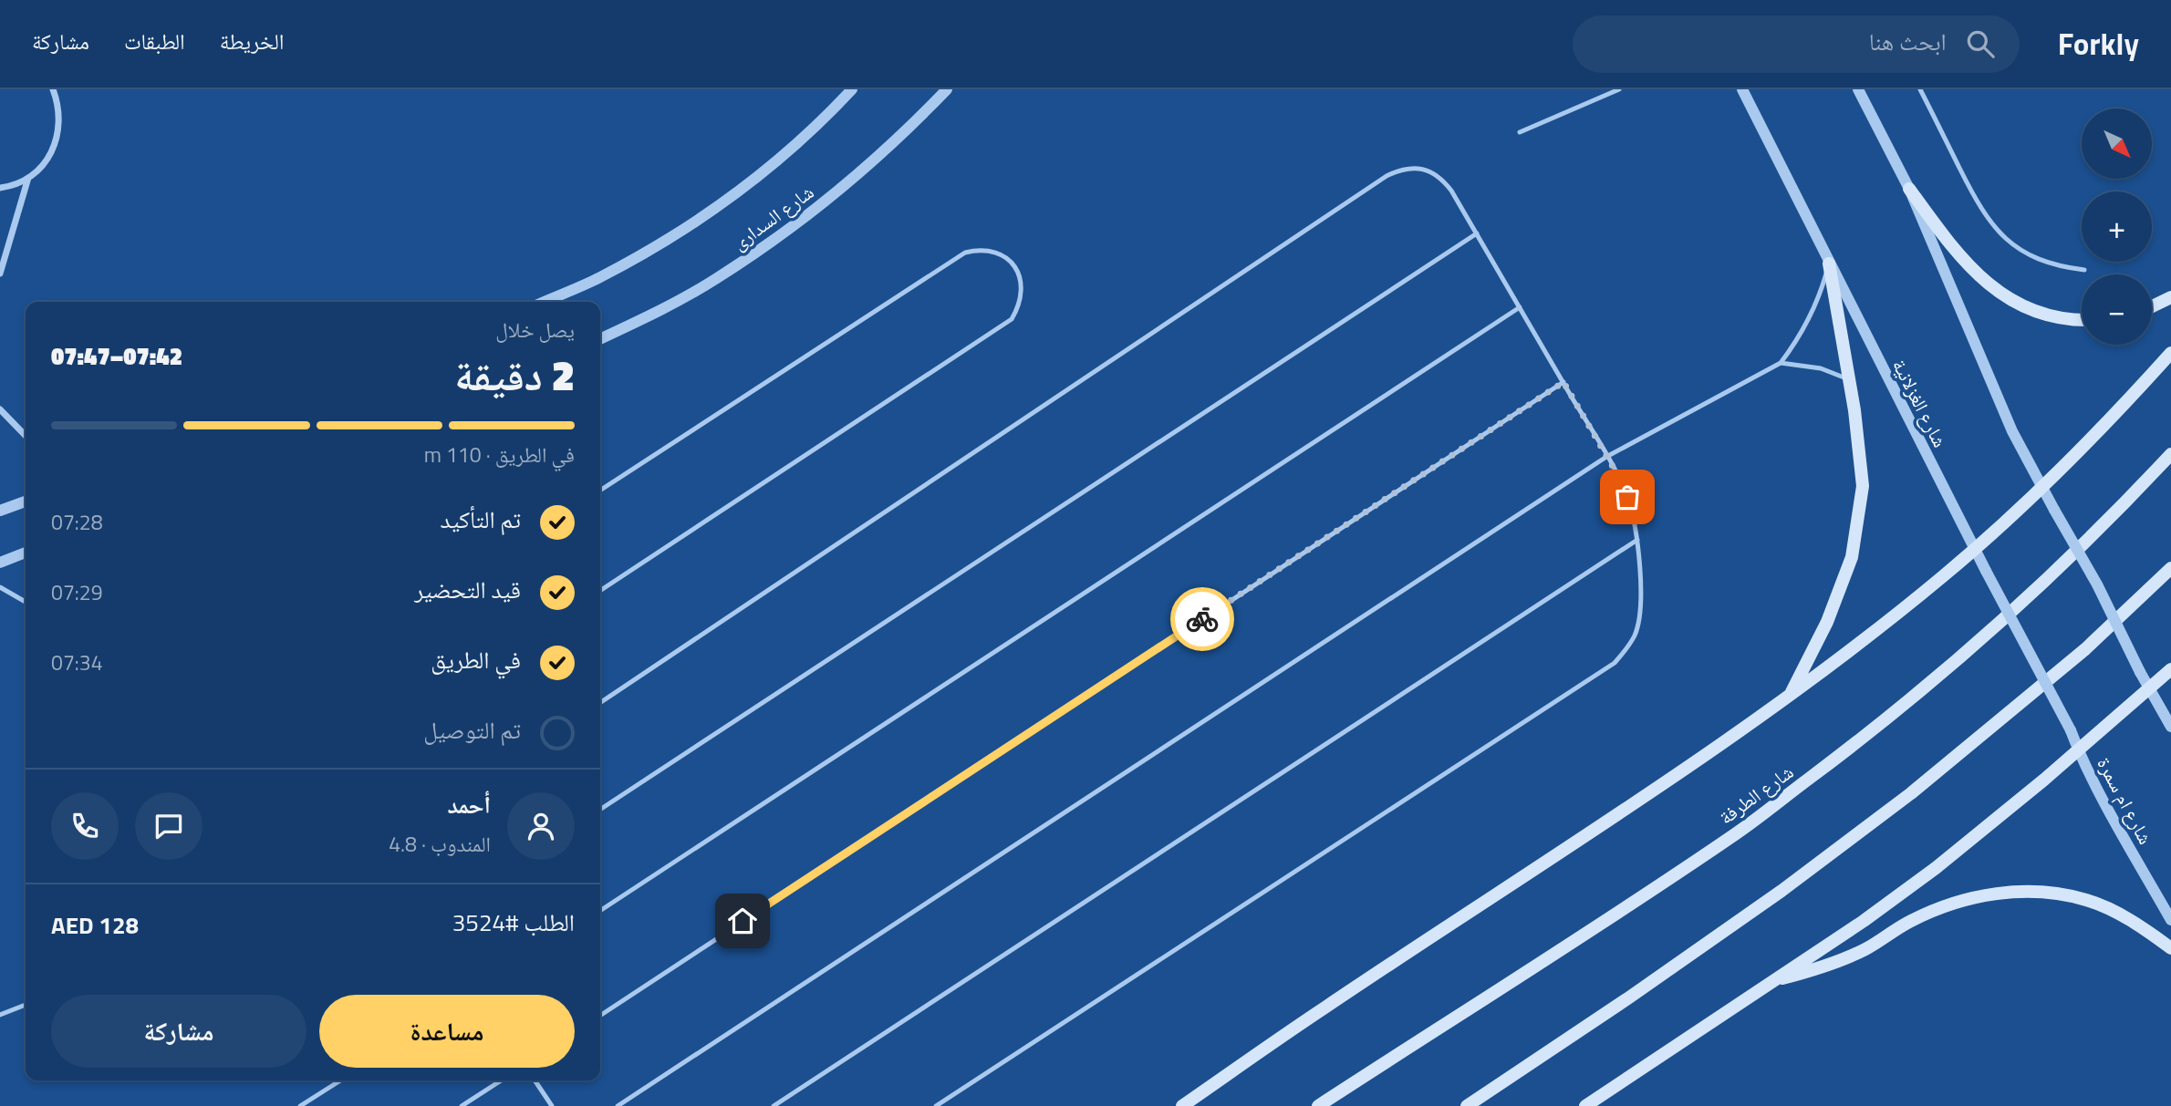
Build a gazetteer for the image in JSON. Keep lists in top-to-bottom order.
{
  "streets": {
    "main road": ["شارع الطرفة"],
    "street": ["شارع السدارى", "شارع الغزلانية", "شارع ام سمرة"]
  },
  "crossings": [
    ["شارع الغزلانية", "شارع ام سمرة"]
  ],
  "north": "bottom right",
  "page": {
    "header": "Forkly",
    "search": "ابحث هنا",
    "nav": ["الخريطة", "الطبقات", "مشاركة"],
    "map_buttons": ["+", "−"],
    "heading": ["2 دقيقة", "يصل خلال", "07:42–07:47"],
    "panel": [
      "أحمد",
      "المندوب · 4.8",
      "الطلب #3524",
      "AED 128"
    ],
    "bar": "في الطريق · 110 m",
    "list": [
      ["تم التأكيد", "07:28"],
      ["قيد التحضير", "07:29"],
      ["في الطريق", "07:34"],
      "تم التوصيل"
    ],
    "buttons": ["مساعدة", "مشاركة"]
  }
}
